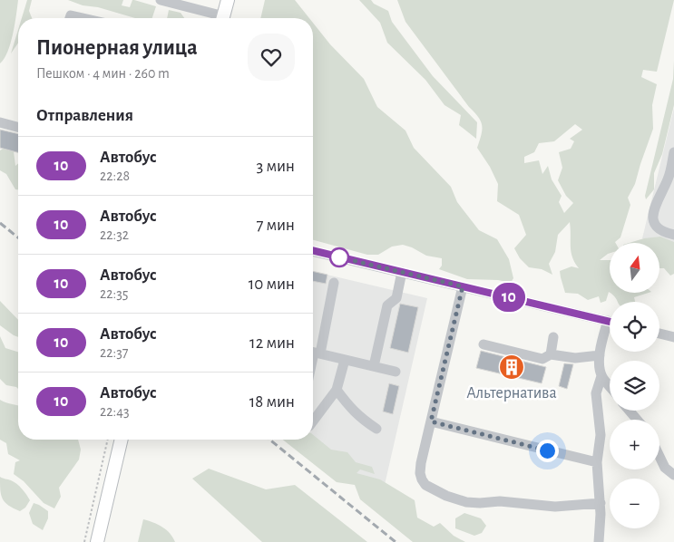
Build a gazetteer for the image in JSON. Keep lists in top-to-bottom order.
{
  "places": {
    "building": ["Альтернатива"]
  },
  "lines": ["bus line 10"],
  "north": "top",
  "page": {
    "on_map": "10",
    "heading": [
      ["Пионерная улица", "Пешком · 4 мин · 260 m"],
      "Отправления"
    ],
    "list": [
      {
        "mark": "10",
        "name": "Автобус",
        "note": "22:28",
        "value": "3 мин"
      },
      {
        "mark": "10",
        "name": "Автобус",
        "note": "22:32",
        "value": "7 мин"
      },
      {
        "mark": "10",
        "name": "Автобус",
        "note": "22:35",
        "value": "10 мин"
      },
      {
        "mark": "10",
        "name": "Автобус",
        "note": "22:37",
        "value": "12 мин"
      },
      {
        "mark": "10",
        "name": "Автобус",
        "note": "22:43",
        "value": "18 мин"
      }
    ],
    "map_buttons": ["+", "−"]
  }
}
